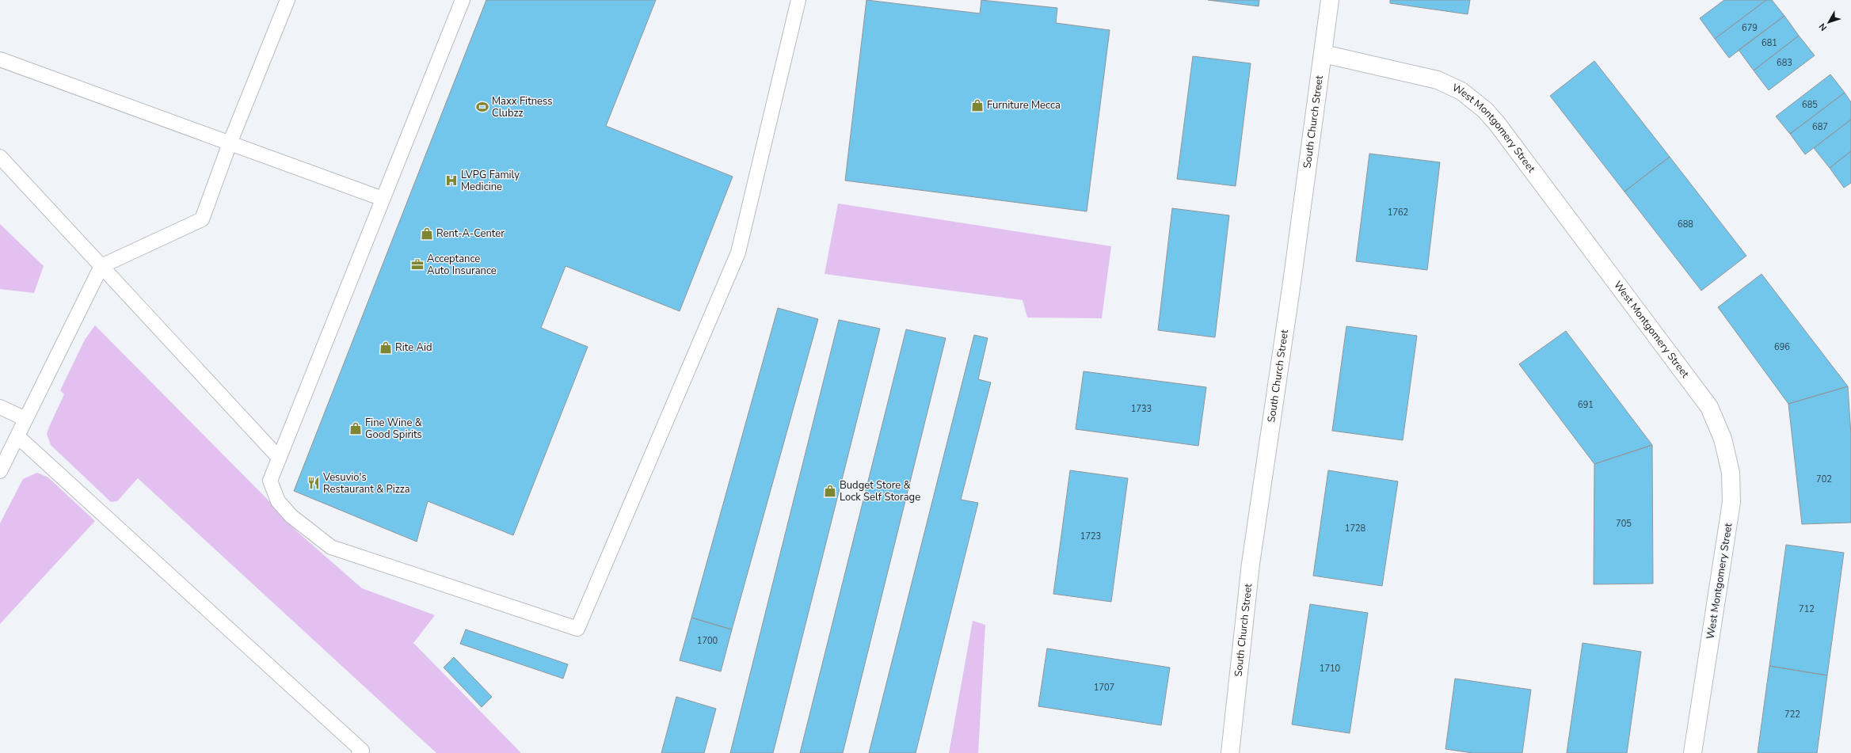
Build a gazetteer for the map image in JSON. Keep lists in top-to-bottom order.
{
  "streets": {
    "street": ["South Church Street", "West Montgomery Street"]
  },
  "crossings": [
    ["South Church Street", "West Montgomery Street"]
  ],
  "places": {
    "shop": [
      "Furniture Mecca",
      "Rent-A-Center",
      "Rite Aid",
      "Fine Wine & Good Spirits",
      "Budget Store & Lock Self Storage"
    ],
    "sports": ["Maxx Fitness Clubzz"],
    "hospital": ["LVPG Family Medicine"],
    "office": ["Acceptance Auto Insurance"],
    "restaurant": ["Vesuvio's Restaurant & Pizza"]
  },
  "house_numbers": [
    "679",
    "681",
    "683",
    "685",
    "687",
    "1762",
    "688",
    "696",
    "691",
    "1733",
    "702",
    "705",
    "1728",
    "1723",
    "712",
    "1700",
    "1710",
    "1707",
    "722"
  ],
  "north": "bottom left"
}
